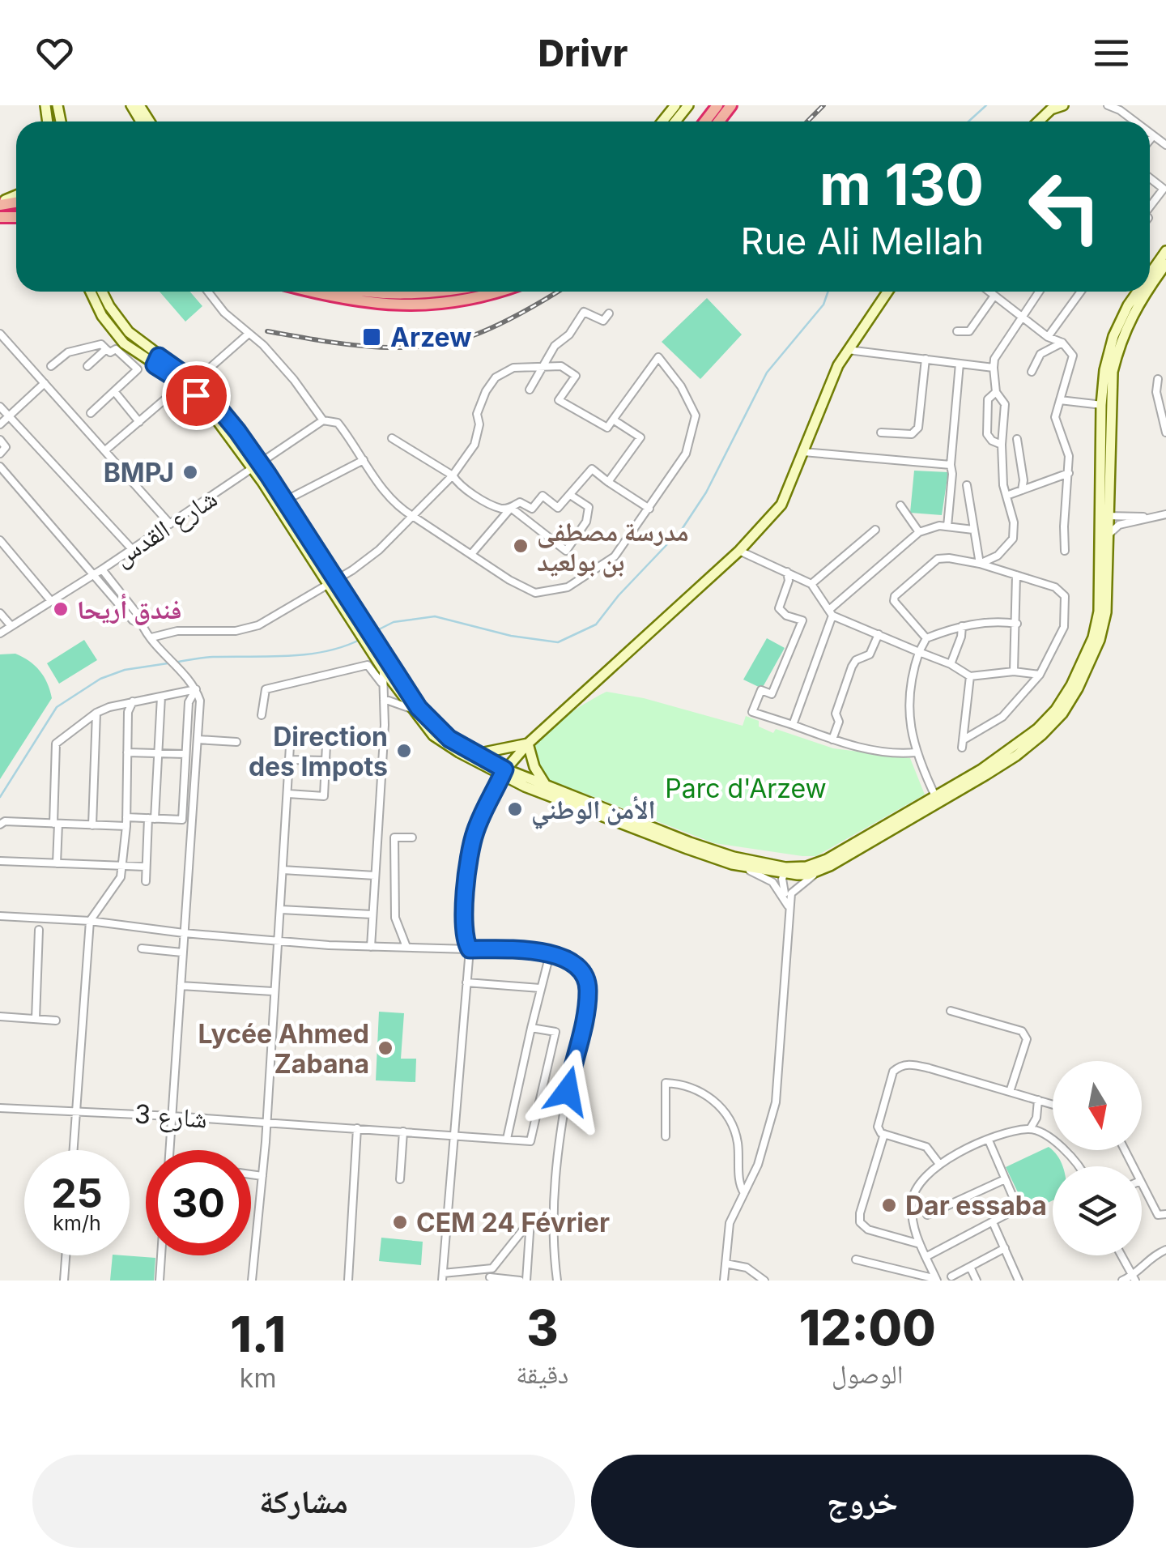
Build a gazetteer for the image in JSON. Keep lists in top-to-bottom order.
{
  "streets": {
    "street": ["شارع القدس", "شارع 3"]
  },
  "parks": ["Parc d'Arzew"],
  "places": {
    "transit": ["Arzew"],
    "other": [
      "BMPJ",
      "مدرسة مصطفى بن بولعيد",
      "فندق أريحا",
      "Direction des Impots",
      "الأمن الوطني",
      "Lycée Ahmed Zabana",
      "Dar essaba",
      "CEM 24 Février"
    ]
  },
  "north": "bottom",
  "page": {
    "header": "Drivr",
    "turn": ["130 m", "Rue Ali Mellah"],
    "speed": "25 km/h",
    "limit": "30",
    "eta": [
      "12:00",
      "الوصول",
      "3",
      "دقيقة",
      "1.1",
      "km"
    ],
    "buttons": ["خروج", "مشاركة"]
  }
}
